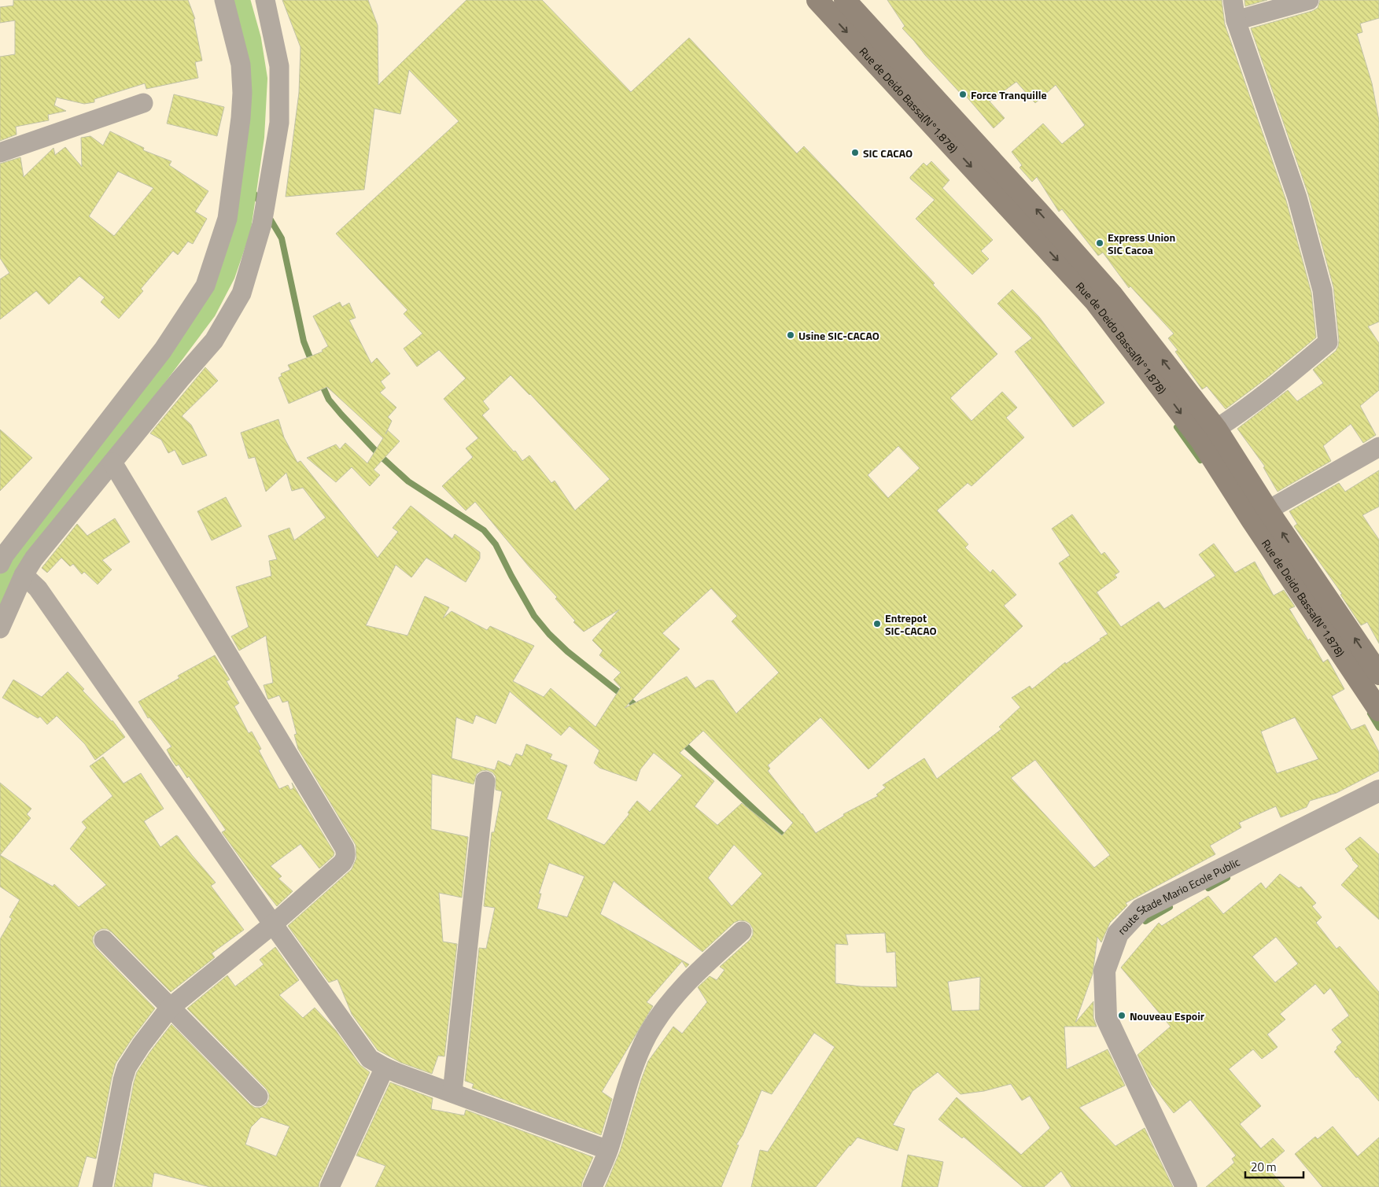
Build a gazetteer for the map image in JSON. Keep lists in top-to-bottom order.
{
  "streets": {
    "main road": ["Rue de Deido Bassa(N°1.878)"],
    "street": ["route Stade Mario Ecole Public"]
  },
  "places": [
    "Force Tranquille",
    "SIC CACAO",
    "Express Union SIC Cacoa",
    "Usine SIC-CACAO",
    "Entrepot SIC-CACAO",
    "Nouveau Espoir"
  ],
  "scale_bar": "20 m"
}
